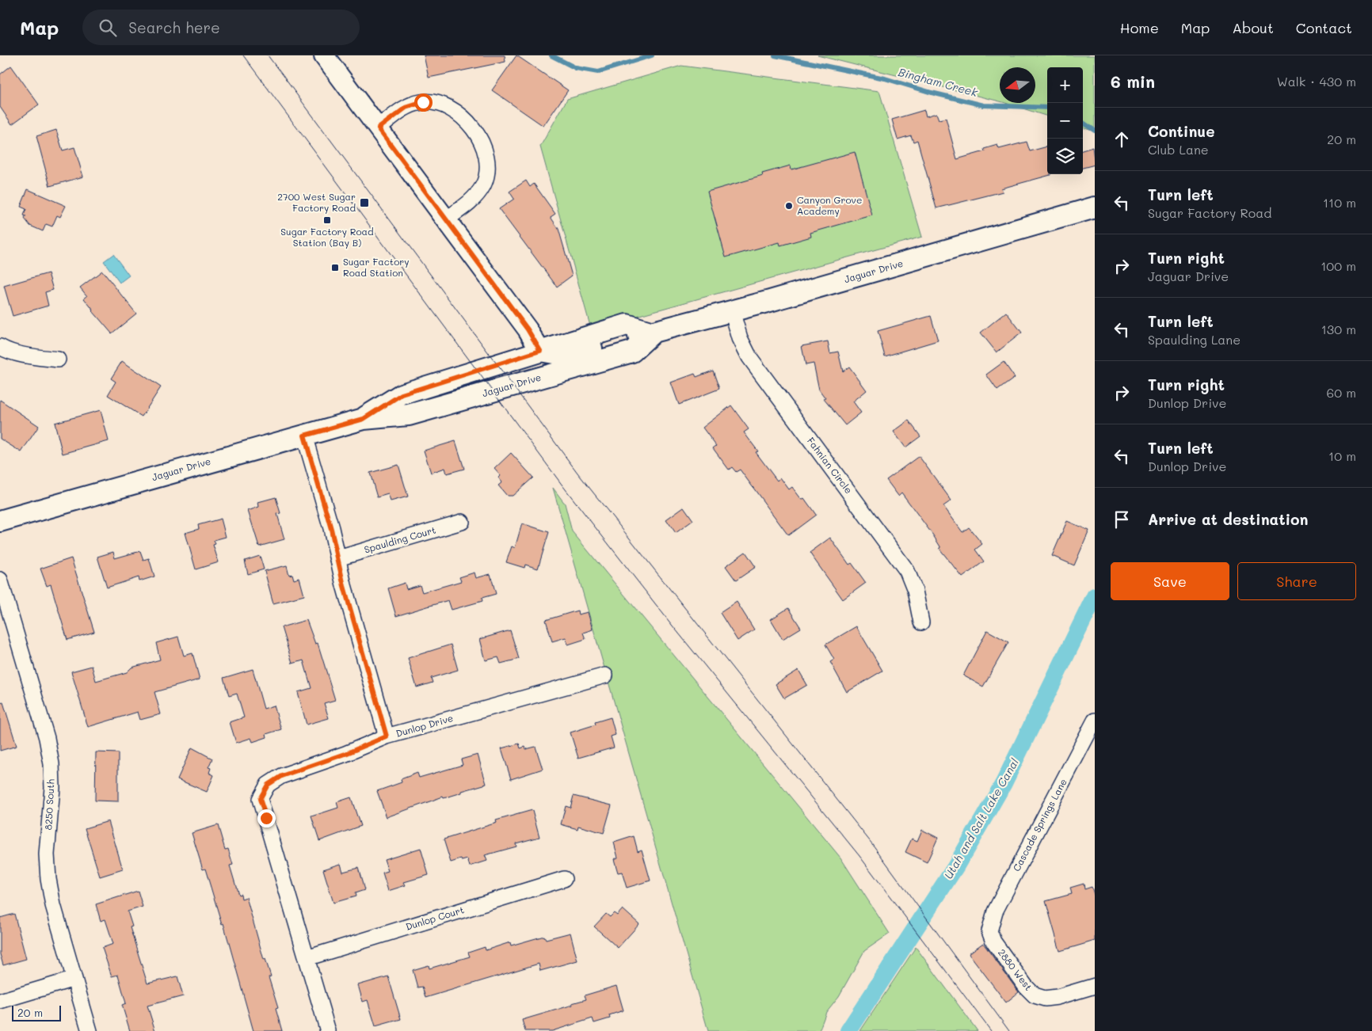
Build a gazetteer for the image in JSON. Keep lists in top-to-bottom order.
{
  "streets": {
    "main road": ["Jaguar Drive"],
    "street": [
      "Fahnian Circle",
      "Spaulding Court",
      "Dunlop Drive",
      "8250 South",
      "Cascade Springs Lane",
      "Dunlop Court",
      "2880 West"
    ]
  },
  "crossings": [
    ["Jaguar Drive", "Fahnian Circle"],
    ["Dunlop Drive", "Dunlop Court"],
    ["Cascade Springs Lane", "2880 West"]
  ],
  "water": ["Bingham Creek", "Utah and Salt Lake Canal"],
  "places": {
    "transit": ["2700 West Sugar Factory Road", "Sugar Factory Road Station (Bay B)", "Sugar Factory Road Station"],
    "other": ["Canyon Grove Academy"]
  },
  "scale_bar": "20 m",
  "north": "left",
  "page": {
    "header": "Map",
    "search": "Search here",
    "nav": [
      "Home",
      "Map",
      "About",
      "Contact"
    ],
    "heading": ["6 min", "Walk · 430 m"],
    "map_buttons": ["+", "−"],
    "list": [
      ["Continue", "Club Lane", "20 m"],
      ["Turn left", "Sugar Factory Road", "110 m"],
      ["Turn right", "Jaguar Drive", "100 m"],
      ["Turn left", "Spaulding Lane", "130 m"],
      ["Turn right", "Dunlop Drive", "60 m"],
      ["Turn left", "Dunlop Drive", "10 m"],
      "Arrive at destination"
    ],
    "buttons": ["Save", "Share"],
    "scale": "20 m"
  }
}
